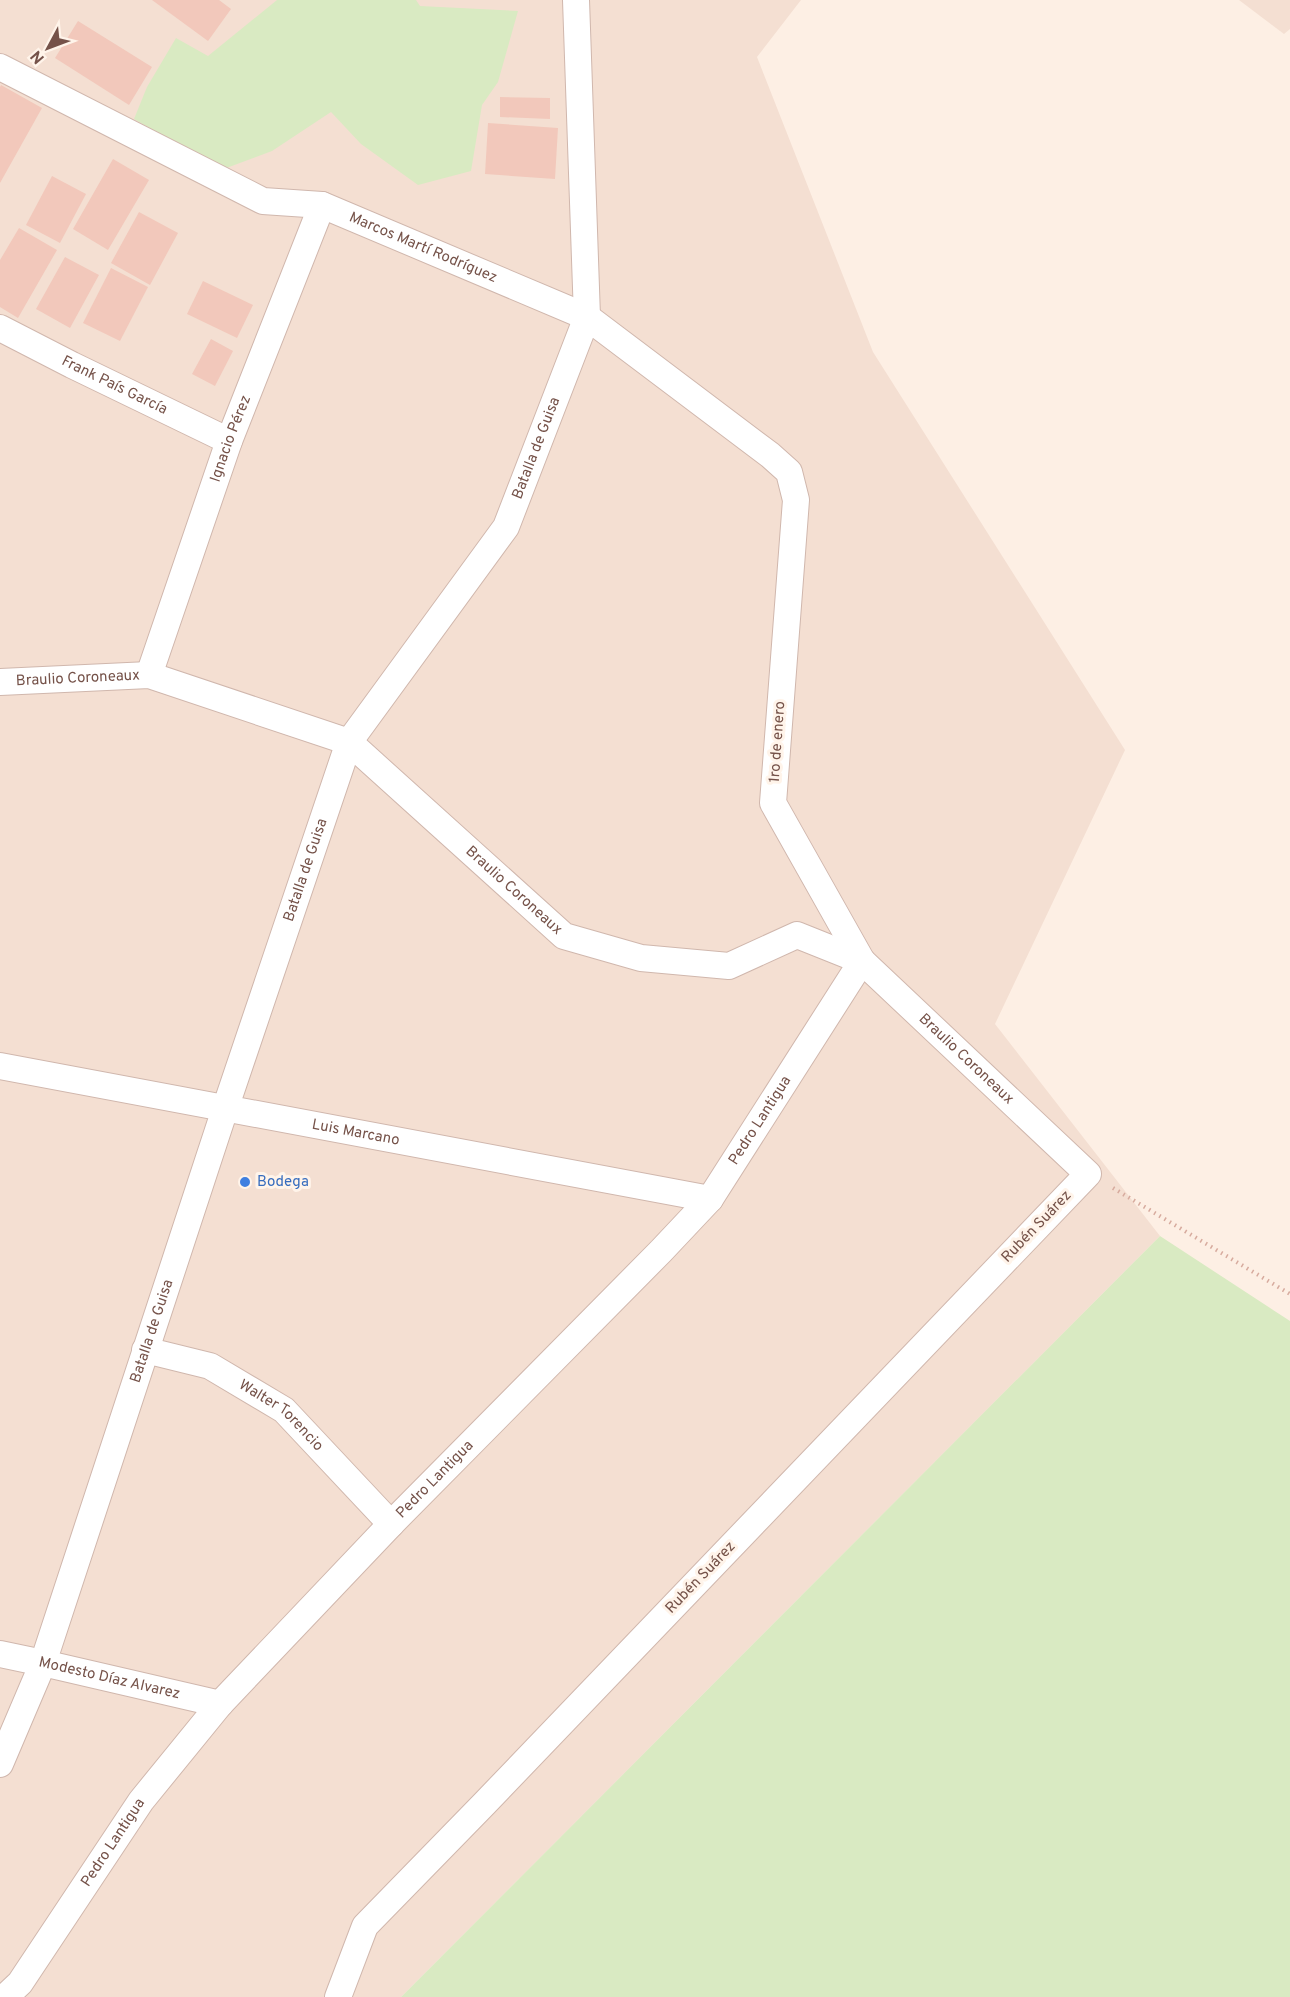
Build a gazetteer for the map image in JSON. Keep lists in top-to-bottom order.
{
  "streets": {
    "street": [
      "Marcos Martí Rodríguez",
      "Frank País García",
      "Ignacio Pérez",
      "Batalla de Guisa",
      "Braulio Coroneaux",
      "1ro de enero",
      "Pedro Lantigua",
      "Luis Marcano",
      "Rubén Suárez",
      "Walter Torencio",
      "Modesto Díaz Alvarez"
    ]
  },
  "crossings": [
    ["Marcos Martí Rodríguez", "Ignacio Pérez"],
    ["Marcos Martí Rodríguez", "Batalla de Guisa"],
    ["Marcos Martí Rodríguez", "1ro de enero"],
    ["Frank País García", "Ignacio Pérez"],
    ["Ignacio Pérez", "Braulio Coroneaux"],
    ["Batalla de Guisa", "Braulio Coroneaux"],
    ["Batalla de Guisa", "Luis Marcano"],
    ["Batalla de Guisa", "Walter Torencio"],
    ["Batalla de Guisa", "Modesto Díaz Alvarez"],
    ["Braulio Coroneaux", "1ro de enero"],
    ["Braulio Coroneaux", "Pedro Lantigua"],
    ["Braulio Coroneaux", "Rubén Suárez"],
    ["1ro de enero", "Pedro Lantigua"],
    ["Pedro Lantigua", "Luis Marcano"],
    ["Pedro Lantigua", "Walter Torencio"],
    ["Pedro Lantigua", "Modesto Díaz Alvarez"]
  ],
  "places": ["Bodega"],
  "north": "bottom left"
}
